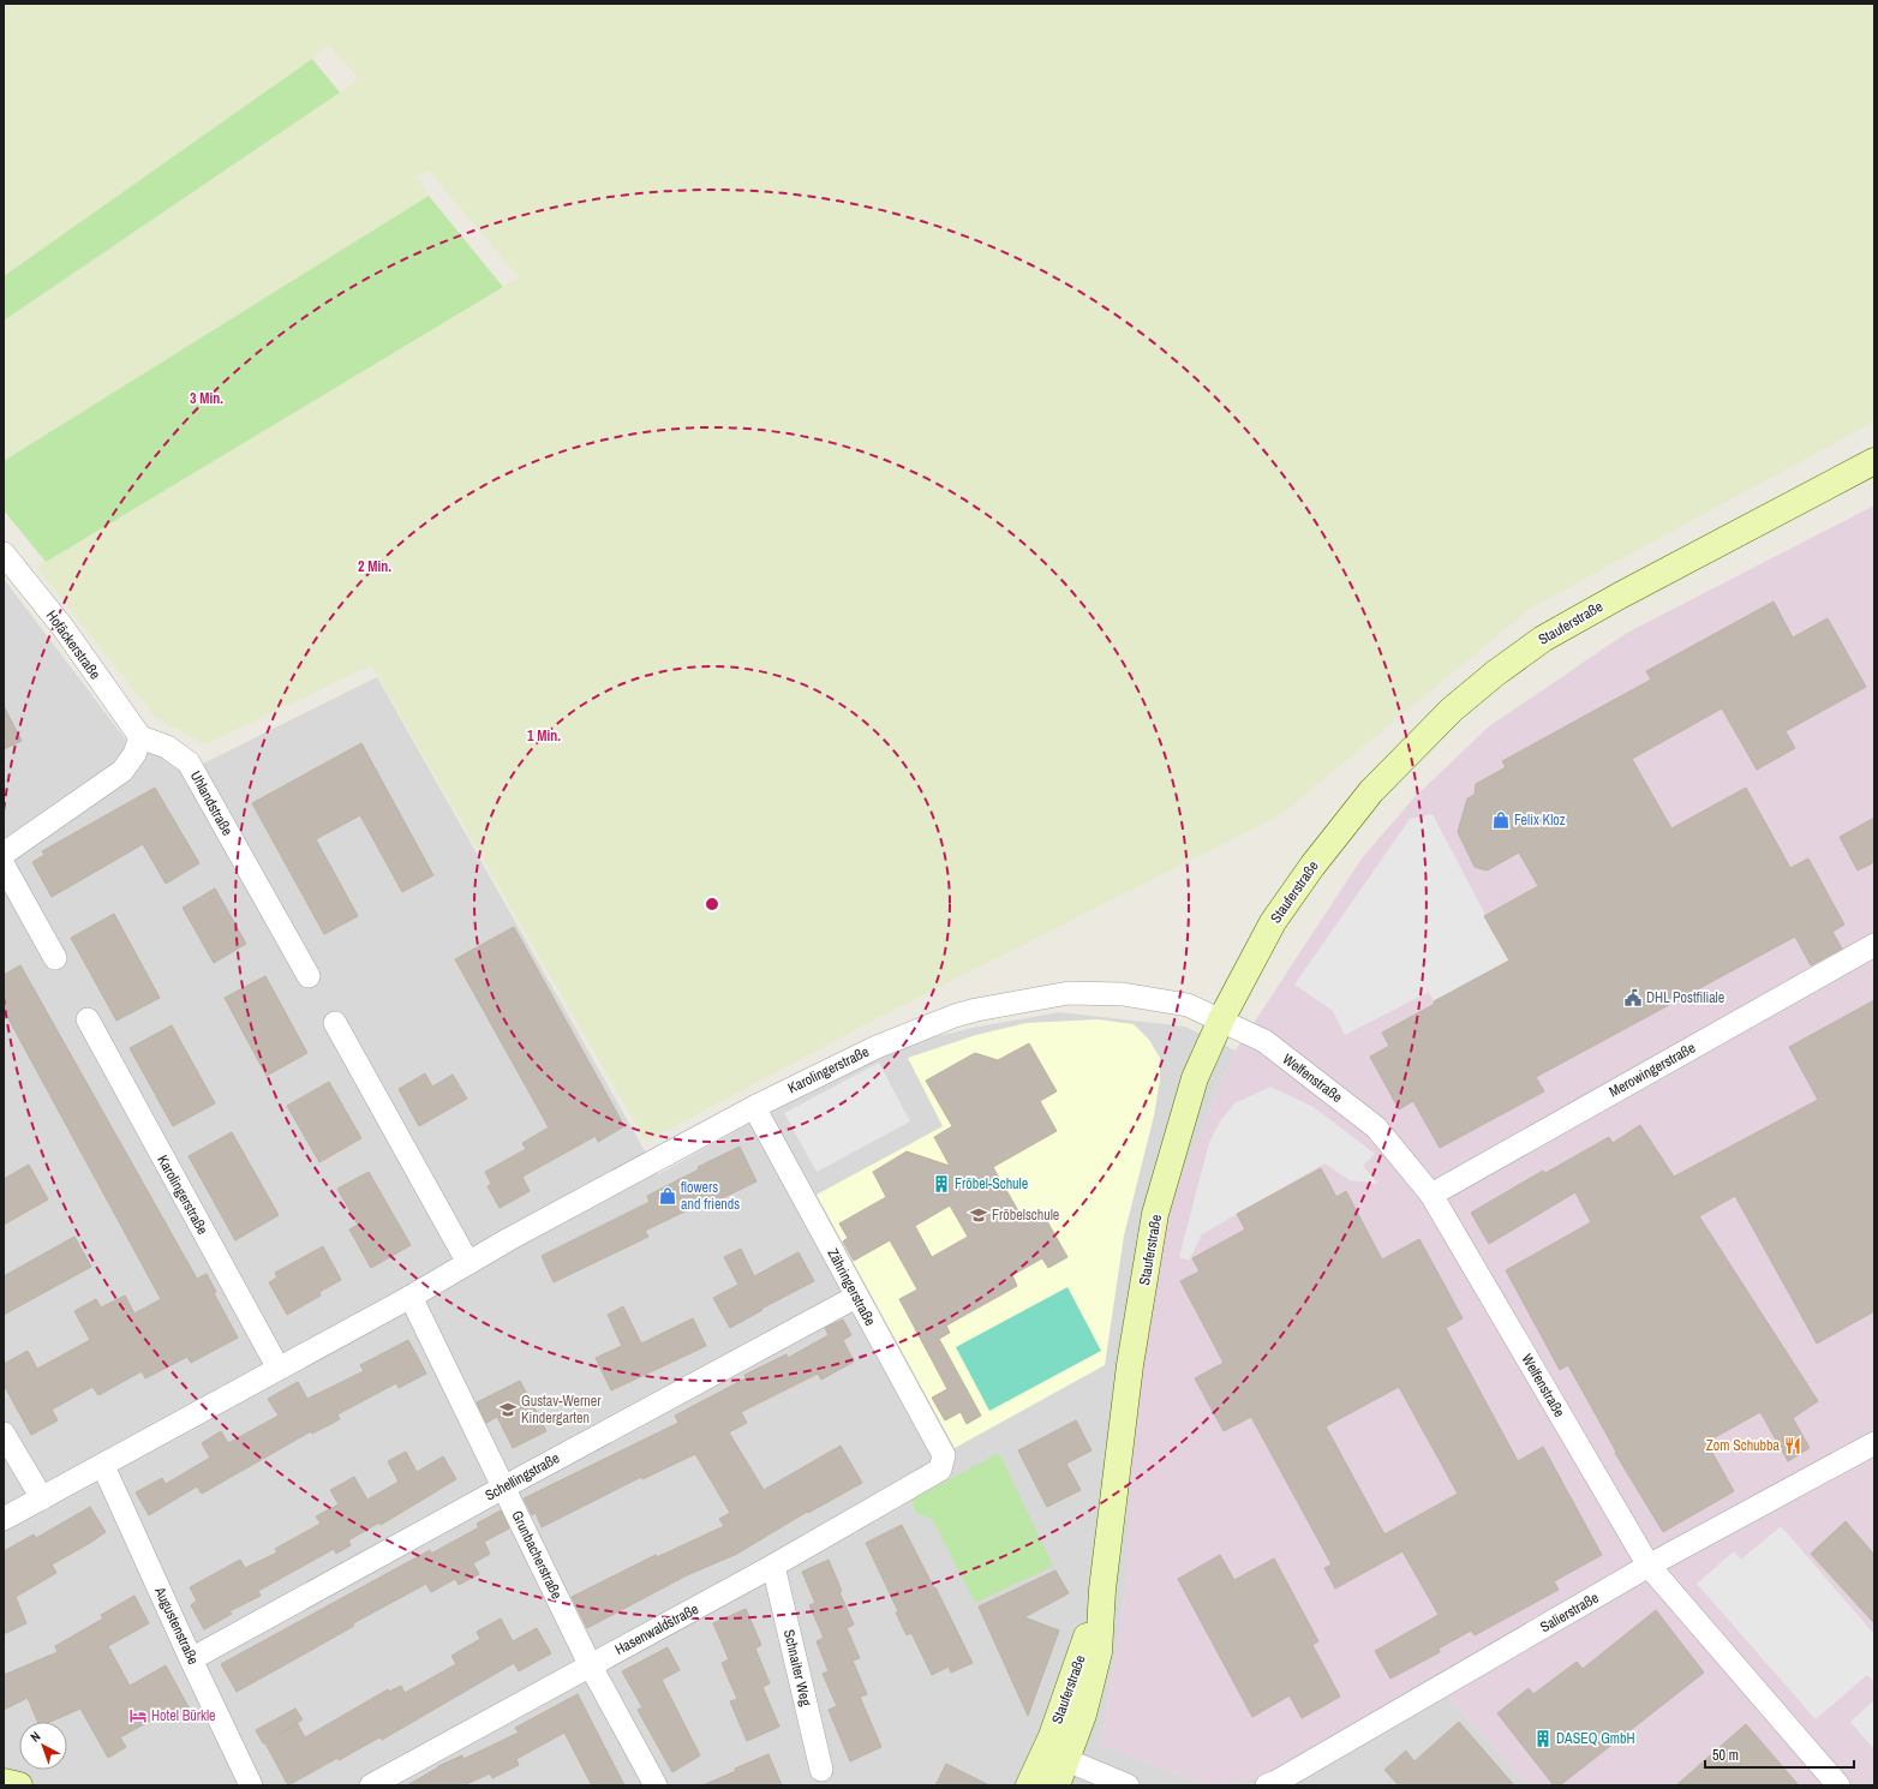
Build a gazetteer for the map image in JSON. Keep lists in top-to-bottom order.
{
  "streets": {
    "main road": ["Stauferstraße"],
    "street": [
      "Hofäckerstraße",
      "Uhlandstraße",
      "Karolingerstraße",
      "Merowingerstraße",
      "Welfenstraße",
      "Zähringerstraße",
      "Schellingstraße",
      "Grunbacherstraße",
      "Salierstraße",
      "Augustenstraße",
      "Hasenwaldstraße",
      "Schnaiter Weg"
    ]
  },
  "crossings": [
    ["Stauferstraße", "Karolingerstraße"],
    ["Stauferstraße", "Welfenstraße"],
    ["Hofäckerstraße", "Uhlandstraße"],
    ["Karolingerstraße", "Welfenstraße"],
    ["Karolingerstraße", "Zähringerstraße"],
    ["Karolingerstraße", "Grunbacherstraße"],
    ["Karolingerstraße", "Augustenstraße"],
    ["Merowingerstraße", "Welfenstraße"],
    ["Welfenstraße", "Salierstraße"],
    ["Zähringerstraße", "Schellingstraße"],
    ["Zähringerstraße", "Hasenwaldstraße"],
    ["Schellingstraße", "Grunbacherstraße"],
    ["Schellingstraße", "Augustenstraße"],
    ["Grunbacherstraße", "Hasenwaldstraße"],
    ["Hasenwaldstraße", "Schnaiter Weg"]
  ],
  "places": {
    "shop": ["Felix Kloz", "flowers and friends"],
    "public building": ["DHL Postfiliale"],
    "building": ["Fröbel-Schule", "DASEQ GmbH"],
    "school or university": ["Fröbelschule", "Gustav-Werner Kindergarten"],
    "restaurant": ["Zom Schubba"],
    "hotel": ["Hotel Bürkle"]
  },
  "scale_bar": "50 m",
  "north": "top left",
  "rings": ["3 Min.", "2 Min.", "1 Min."]
}
